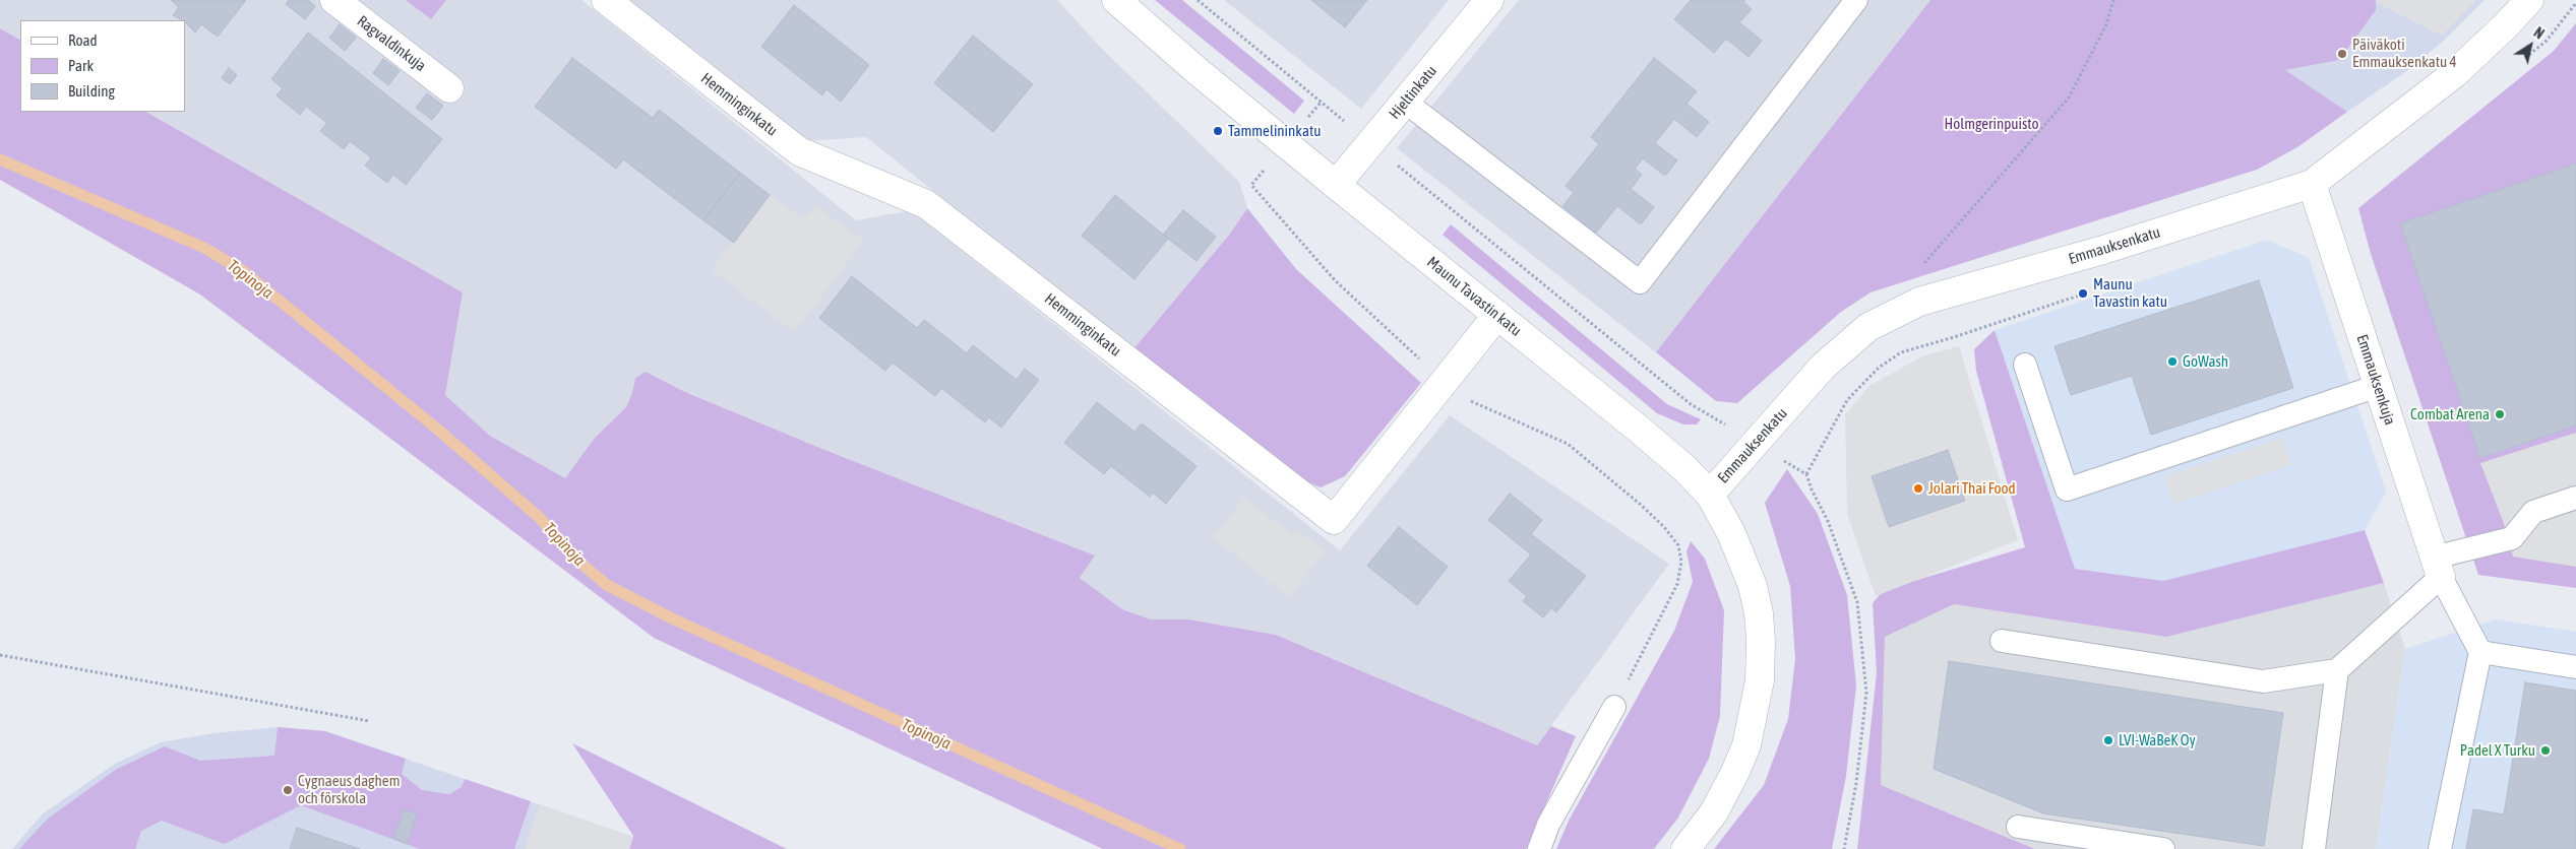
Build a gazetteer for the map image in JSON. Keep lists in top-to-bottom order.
{
  "streets": {
    "street": [
      "Ragvaldinkuja",
      "Hjeltinkatu",
      "Hemminginkatu",
      "Emmauksenkatu",
      "Maunu Tavastin katu",
      "Emmauksenkuja"
    ]
  },
  "crossings": [
    ["Hjeltinkatu", "Maunu Tavastin katu"],
    ["Hemminginkatu", "Maunu Tavastin katu"],
    ["Emmauksenkatu", "Maunu Tavastin katu"],
    ["Emmauksenkatu", "Emmauksenkuja"]
  ],
  "water": ["Topinoja"],
  "parks": ["Holmgerinpuisto"],
  "places": [
    "Päiväkoti Emmauksenkatu 4",
    "Tammelininkatu",
    "Maunu Tavastin katu",
    "GoWash",
    "Combat Arena",
    "Jolari Thai Food",
    "LVI-WaBeK Oy",
    "Padel X Turku",
    "Cygnaeus daghem och förskola"
  ],
  "legend": ["Road", "Park", "Building"],
  "north": "top right"
}
